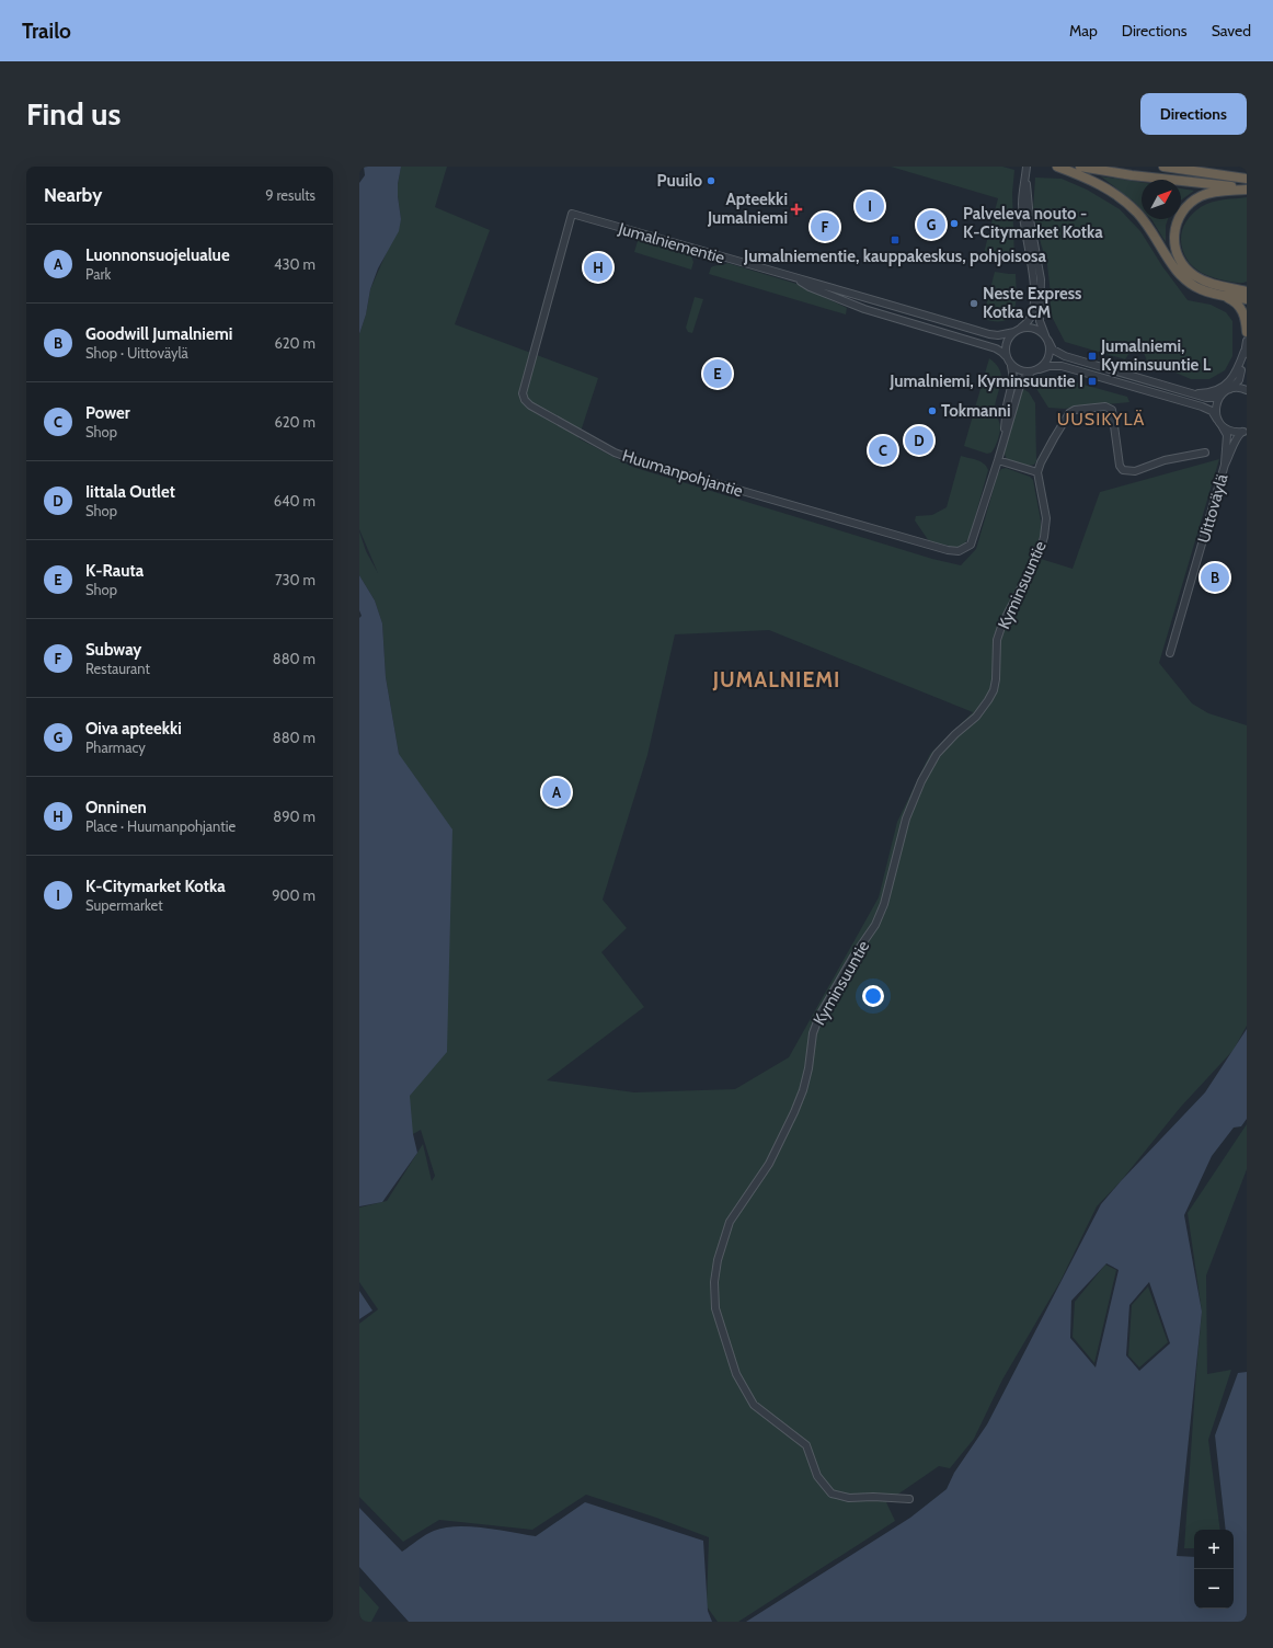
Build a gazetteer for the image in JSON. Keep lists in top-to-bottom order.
{
  "streets": {
    "street": [
      "Jumalniementie",
      "Huumanpohjantie",
      "Uittoväylä",
      "Kyminsuuntie"
    ]
  },
  "crossings": [
    ["Jumalniementie", "Huumanpohjantie"]
  ],
  "districts": ["UUSIKYLÄ", "JUMALNIEMI"],
  "places": {
    "other": [
      "Puuilo",
      "Palveleva nouto - K-Citymarket Kotka",
      "Neste Express Kotka CM",
      "Tokmanni"
    ],
    "health": ["Apteekki Jumalniemi"],
    "transit": ["Jumalniementie, kauppakeskus, pohjoisosa", "Jumalniemi, Kyminsuuntie L", "Jumalniemi, Kyminsuuntie I"]
  },
  "north": "top right",
  "page": {
    "header": "Trailo",
    "nav": ["Map", "Directions", "Saved"],
    "buttons": "Directions",
    "title": "Find us",
    "heading": ["Nearby", "9 results"],
    "pins": [
      "I",
      "G",
      "F",
      "H",
      "E",
      "D",
      "C",
      "B",
      "A"
    ],
    "list": [
      {
        "mark": "A",
        "name": "Luonnonsuojelualue",
        "note": "Park",
        "value": "430 m"
      },
      {
        "mark": "B",
        "name": "Goodwill Jumalniemi",
        "note": "Shop · Uittoväylä",
        "value": "620 m"
      },
      {
        "mark": "C",
        "name": "Power",
        "note": "Shop",
        "value": "620 m"
      },
      {
        "mark": "D",
        "name": "Iittala Outlet",
        "note": "Shop",
        "value": "640 m"
      },
      {
        "mark": "E",
        "name": "K-Rauta",
        "note": "Shop",
        "value": "730 m"
      },
      {
        "mark": "F",
        "name": "Subway",
        "note": "Restaurant",
        "value": "880 m"
      },
      {
        "mark": "G",
        "name": "Oiva apteekki",
        "note": "Pharmacy",
        "value": "880 m"
      },
      {
        "mark": "H",
        "name": "Onninen",
        "note": "Place · Huumanpohjantie",
        "value": "890 m"
      },
      {
        "mark": "I",
        "name": "K-Citymarket Kotka",
        "note": "Supermarket",
        "value": "900 m"
      }
    ],
    "map_buttons": ["+", "−"]
  }
}
